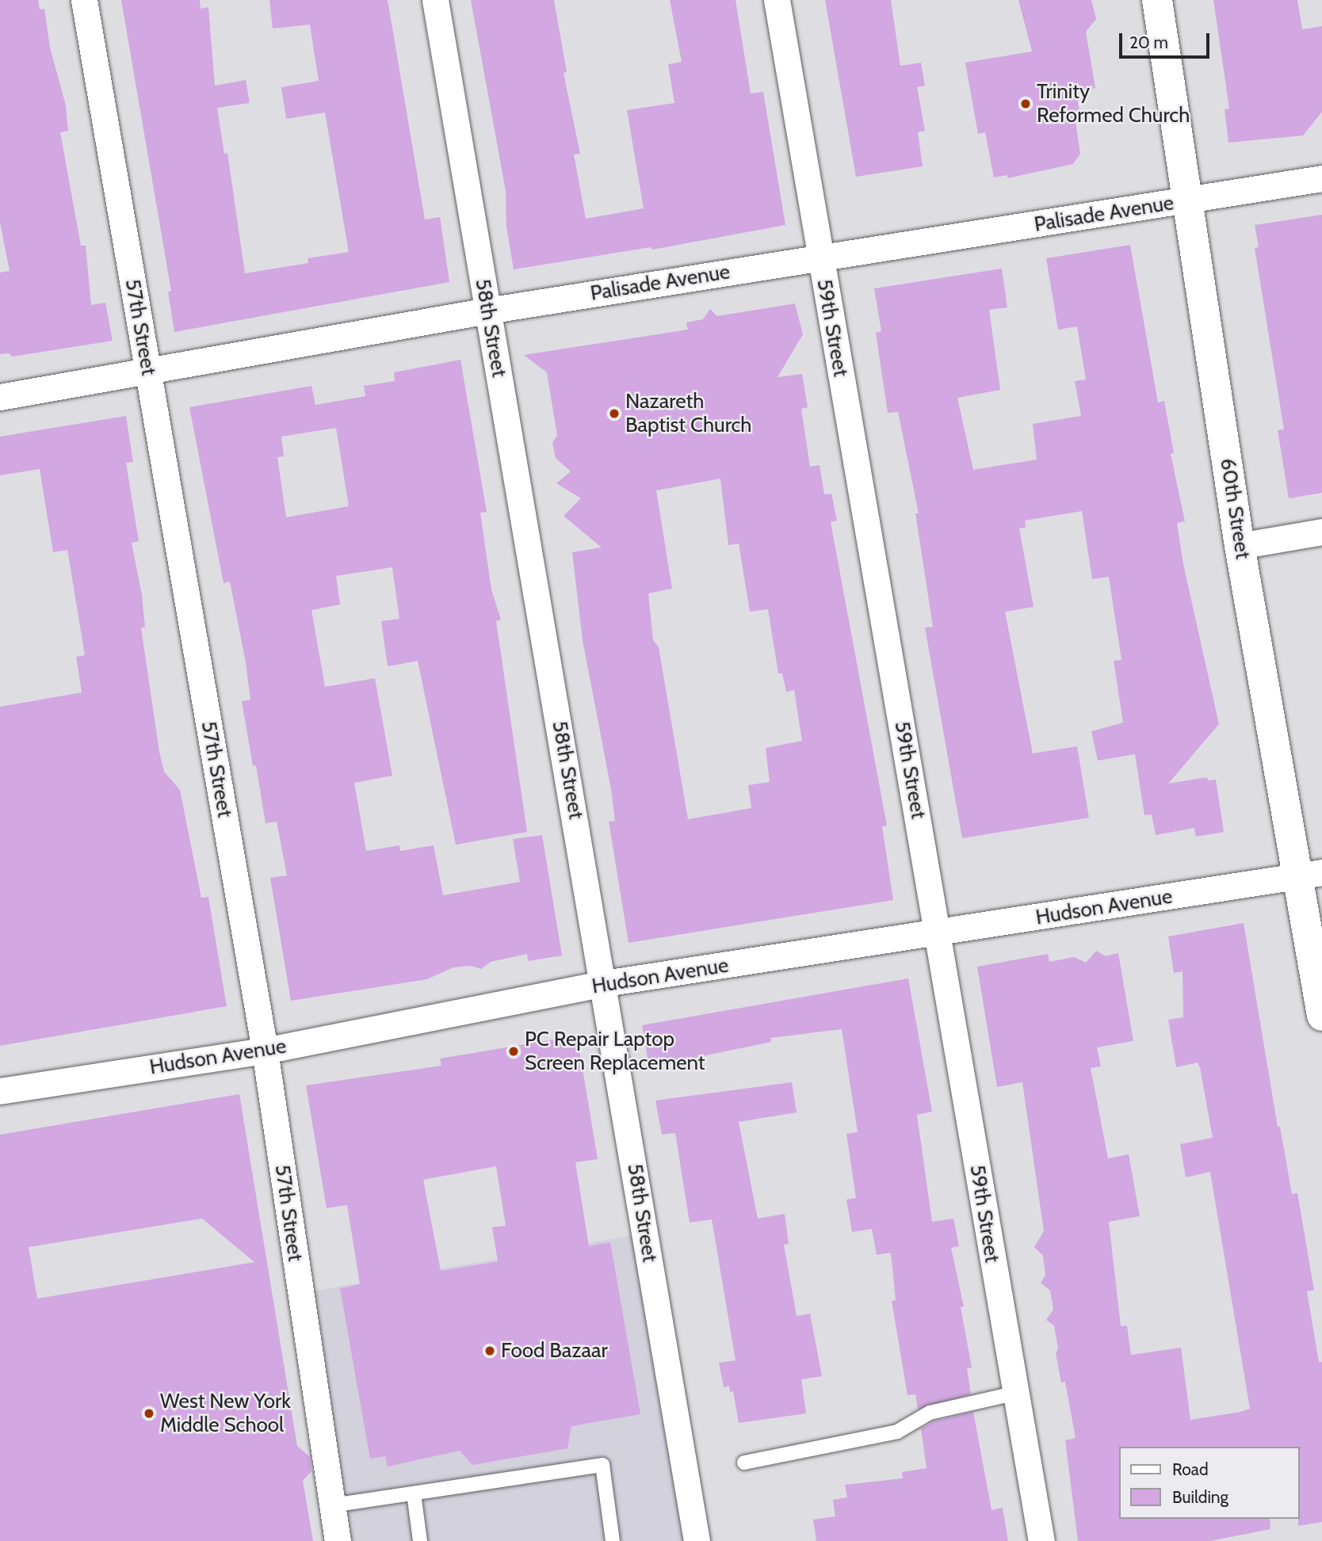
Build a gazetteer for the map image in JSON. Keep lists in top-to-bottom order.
{
  "streets": {
    "street": [
      "Palisade Avenue",
      "57th Street",
      "58th Street",
      "59th Street",
      "60th Street",
      "Hudson Avenue"
    ]
  },
  "crossings": [
    ["Palisade Avenue", "57th Street"],
    ["Palisade Avenue", "58th Street"],
    ["Palisade Avenue", "59th Street"],
    ["Palisade Avenue", "60th Street"],
    ["57th Street", "Hudson Avenue"],
    ["58th Street", "Hudson Avenue"],
    ["59th Street", "Hudson Avenue"],
    ["60th Street", "Hudson Avenue"]
  ],
  "places": [
    "Trinity Reformed Church",
    "Nazareth Baptist Church",
    "PC Repair Laptop Screen Replacement",
    "Food Bazaar",
    "West New York Middle School"
  ],
  "legend": ["Road", "Building"],
  "scale_bar": "20 m"
}
